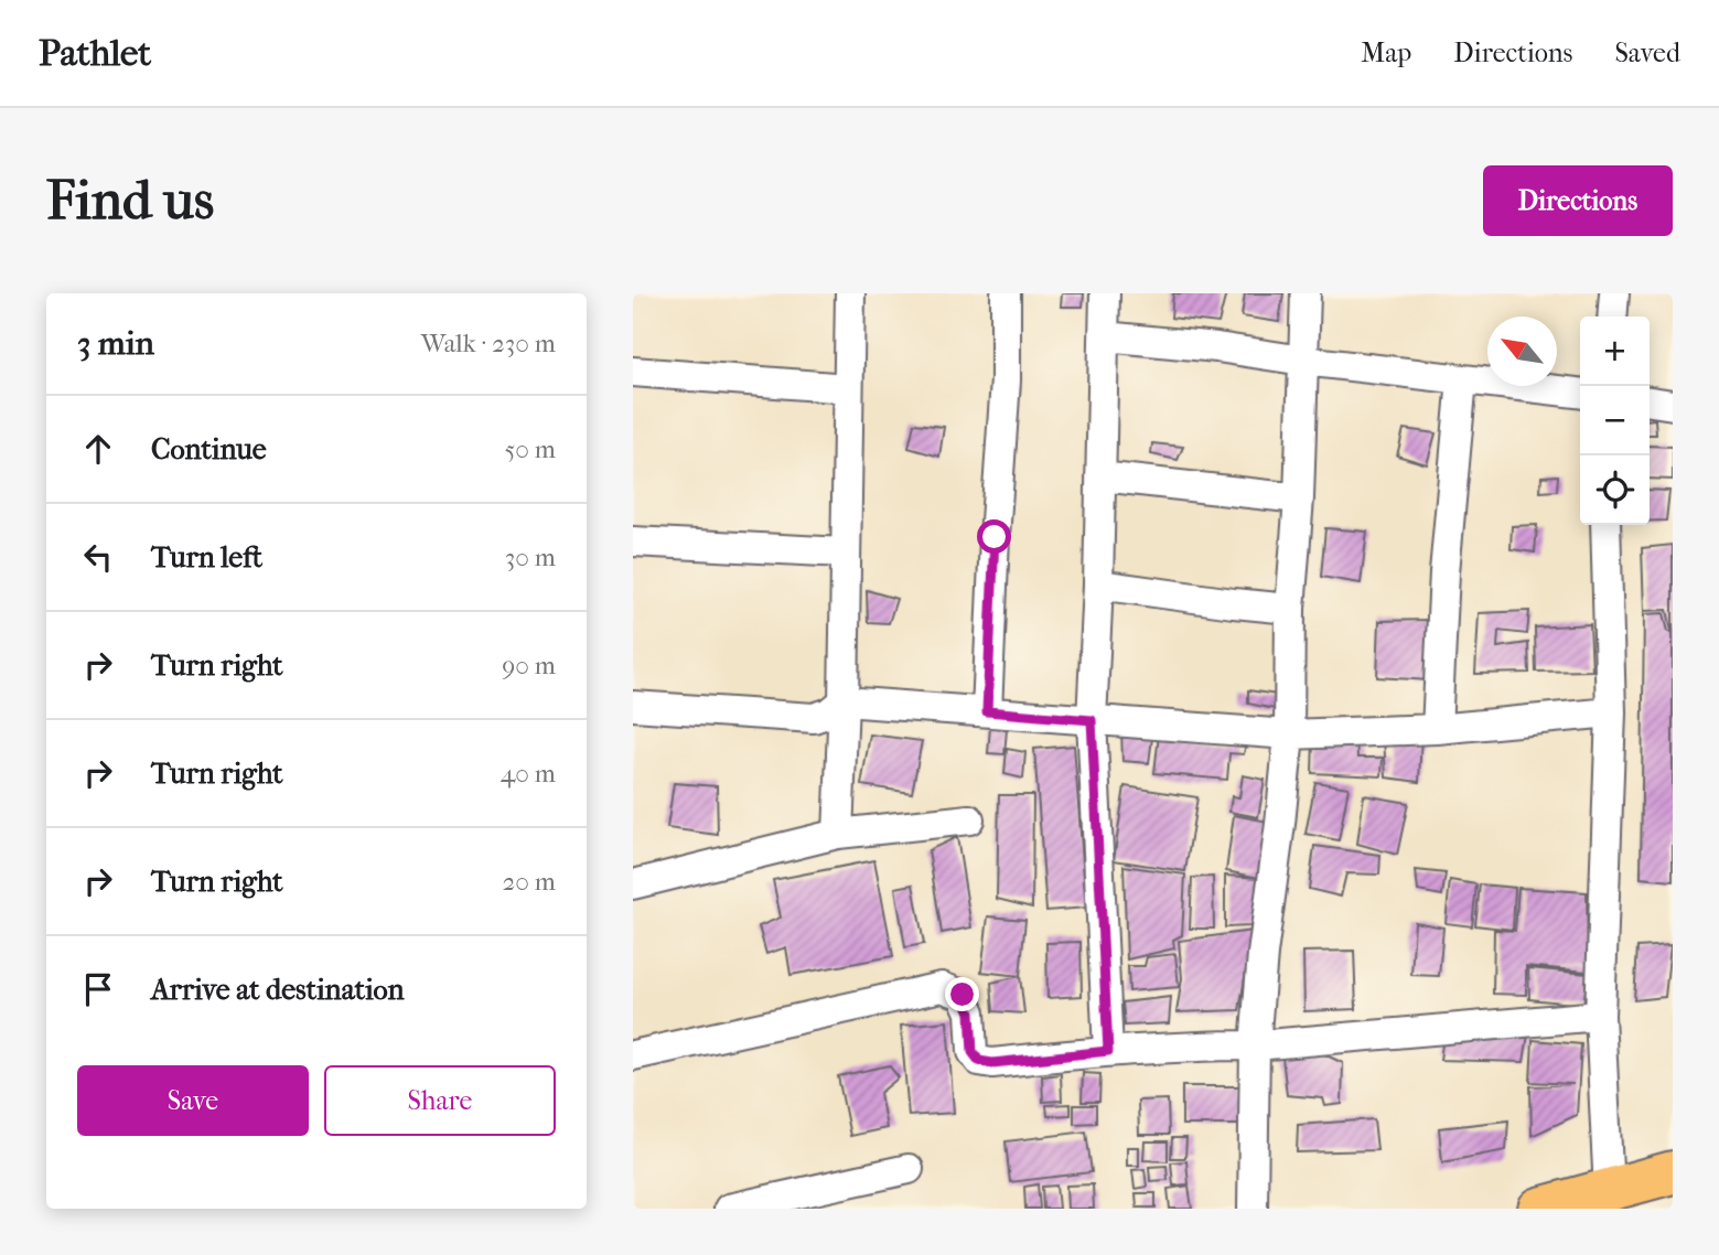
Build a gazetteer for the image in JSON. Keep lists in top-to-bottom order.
{
  "north": "top left",
  "page": {
    "header": "Pathlet",
    "nav": ["Map", "Directions", "Saved"],
    "buttons": [
      "Directions",
      ["Save", "Share"]
    ],
    "title": "Find us",
    "heading": ["3 min", "Walk · 230 m"],
    "map_buttons": ["+", "−"],
    "list": [
      ["Continue", "50 m"],
      ["Turn left", "30 m"],
      ["Turn right", "90 m"],
      ["Turn right", "40 m"],
      ["Turn right", "20 m"],
      "Arrive at destination"
    ]
  }
}
